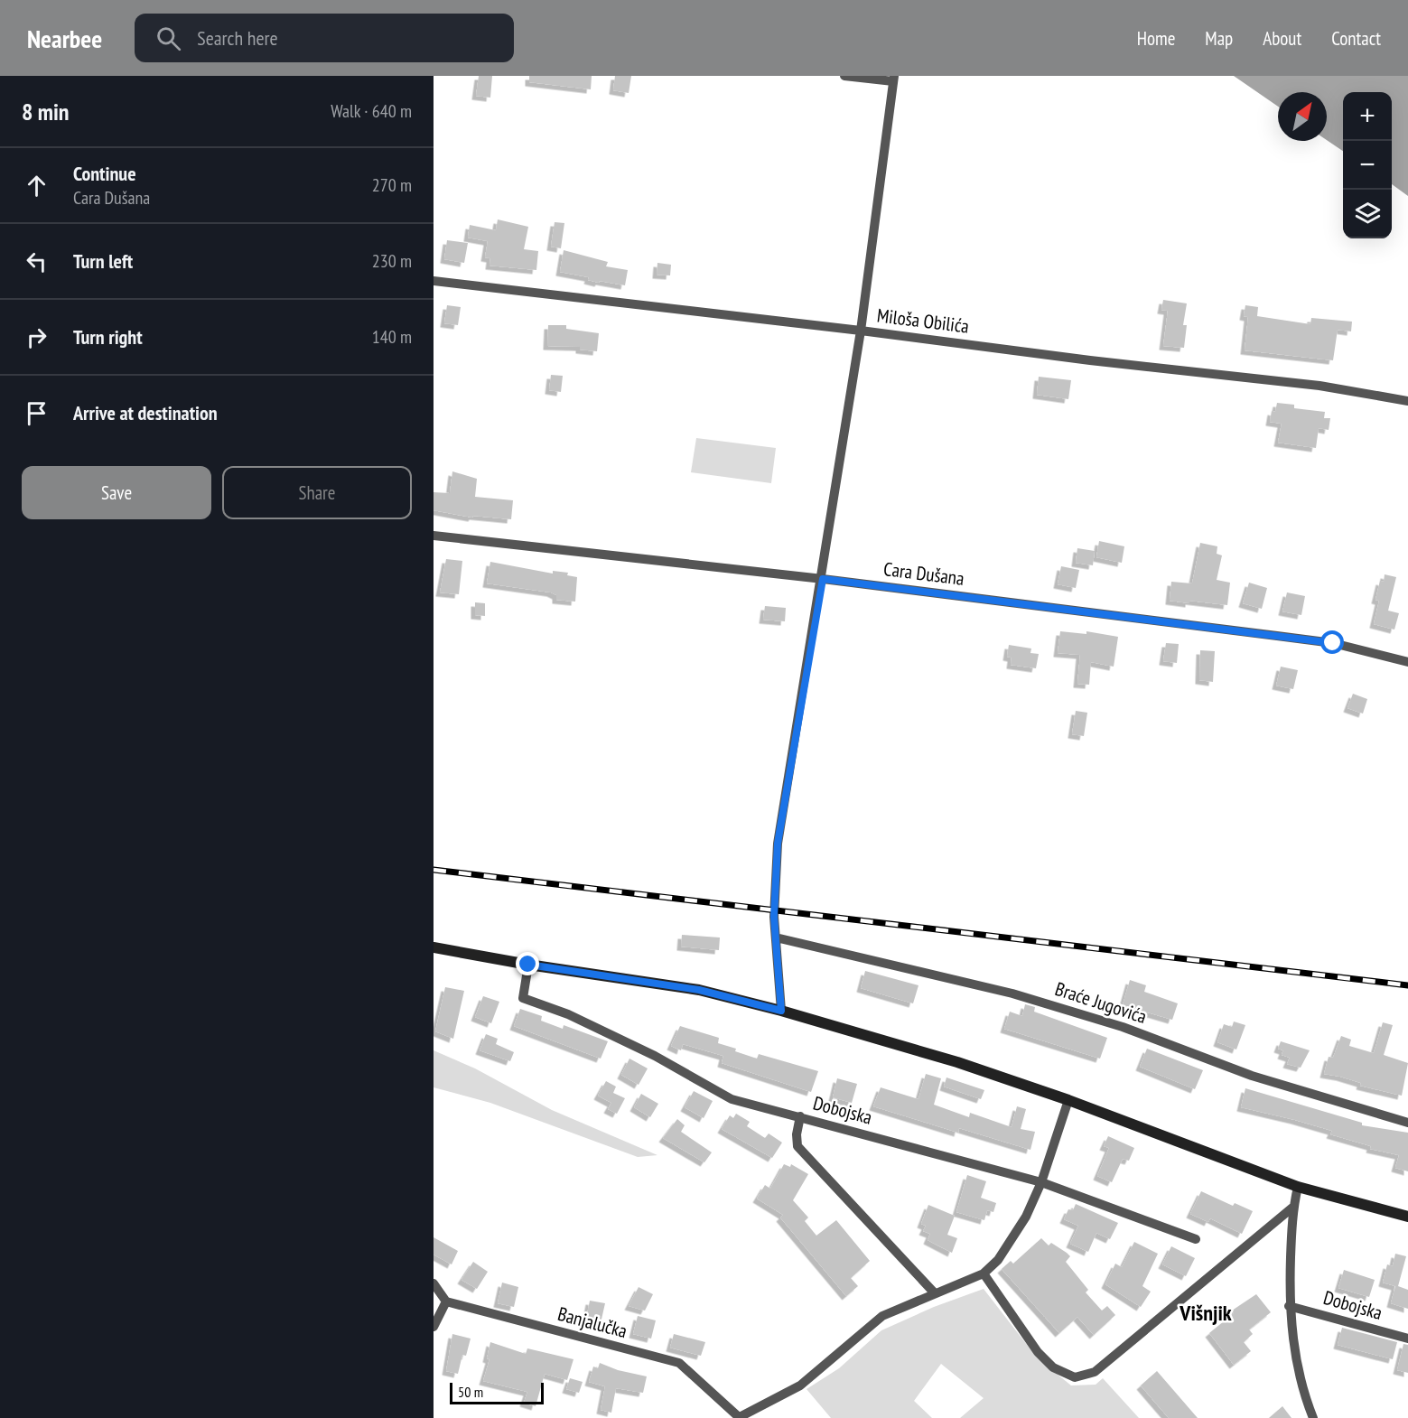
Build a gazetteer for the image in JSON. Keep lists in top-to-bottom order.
{
  "streets": {
    "street": [
      "Miloša Obilića",
      "Cara Dušana",
      "Braće Jugovića",
      "Dobojska",
      "Banjalučka"
    ]
  },
  "districts": ["Višnjik"],
  "scale_bar": "50 m",
  "north": "top right",
  "page": {
    "header": "Nearbee",
    "search": "Search here",
    "nav": [
      "Home",
      "Map",
      "About",
      "Contact"
    ],
    "heading": ["8 min", "Walk · 640 m"],
    "map_buttons": ["+", "−"],
    "list": [
      ["Continue", "Cara Dušana", "270 m"],
      ["Turn left", "230 m"],
      ["Turn right", "140 m"],
      "Arrive at destination"
    ],
    "buttons": ["Save", "Share"],
    "scale": "50 m"
  }
}
